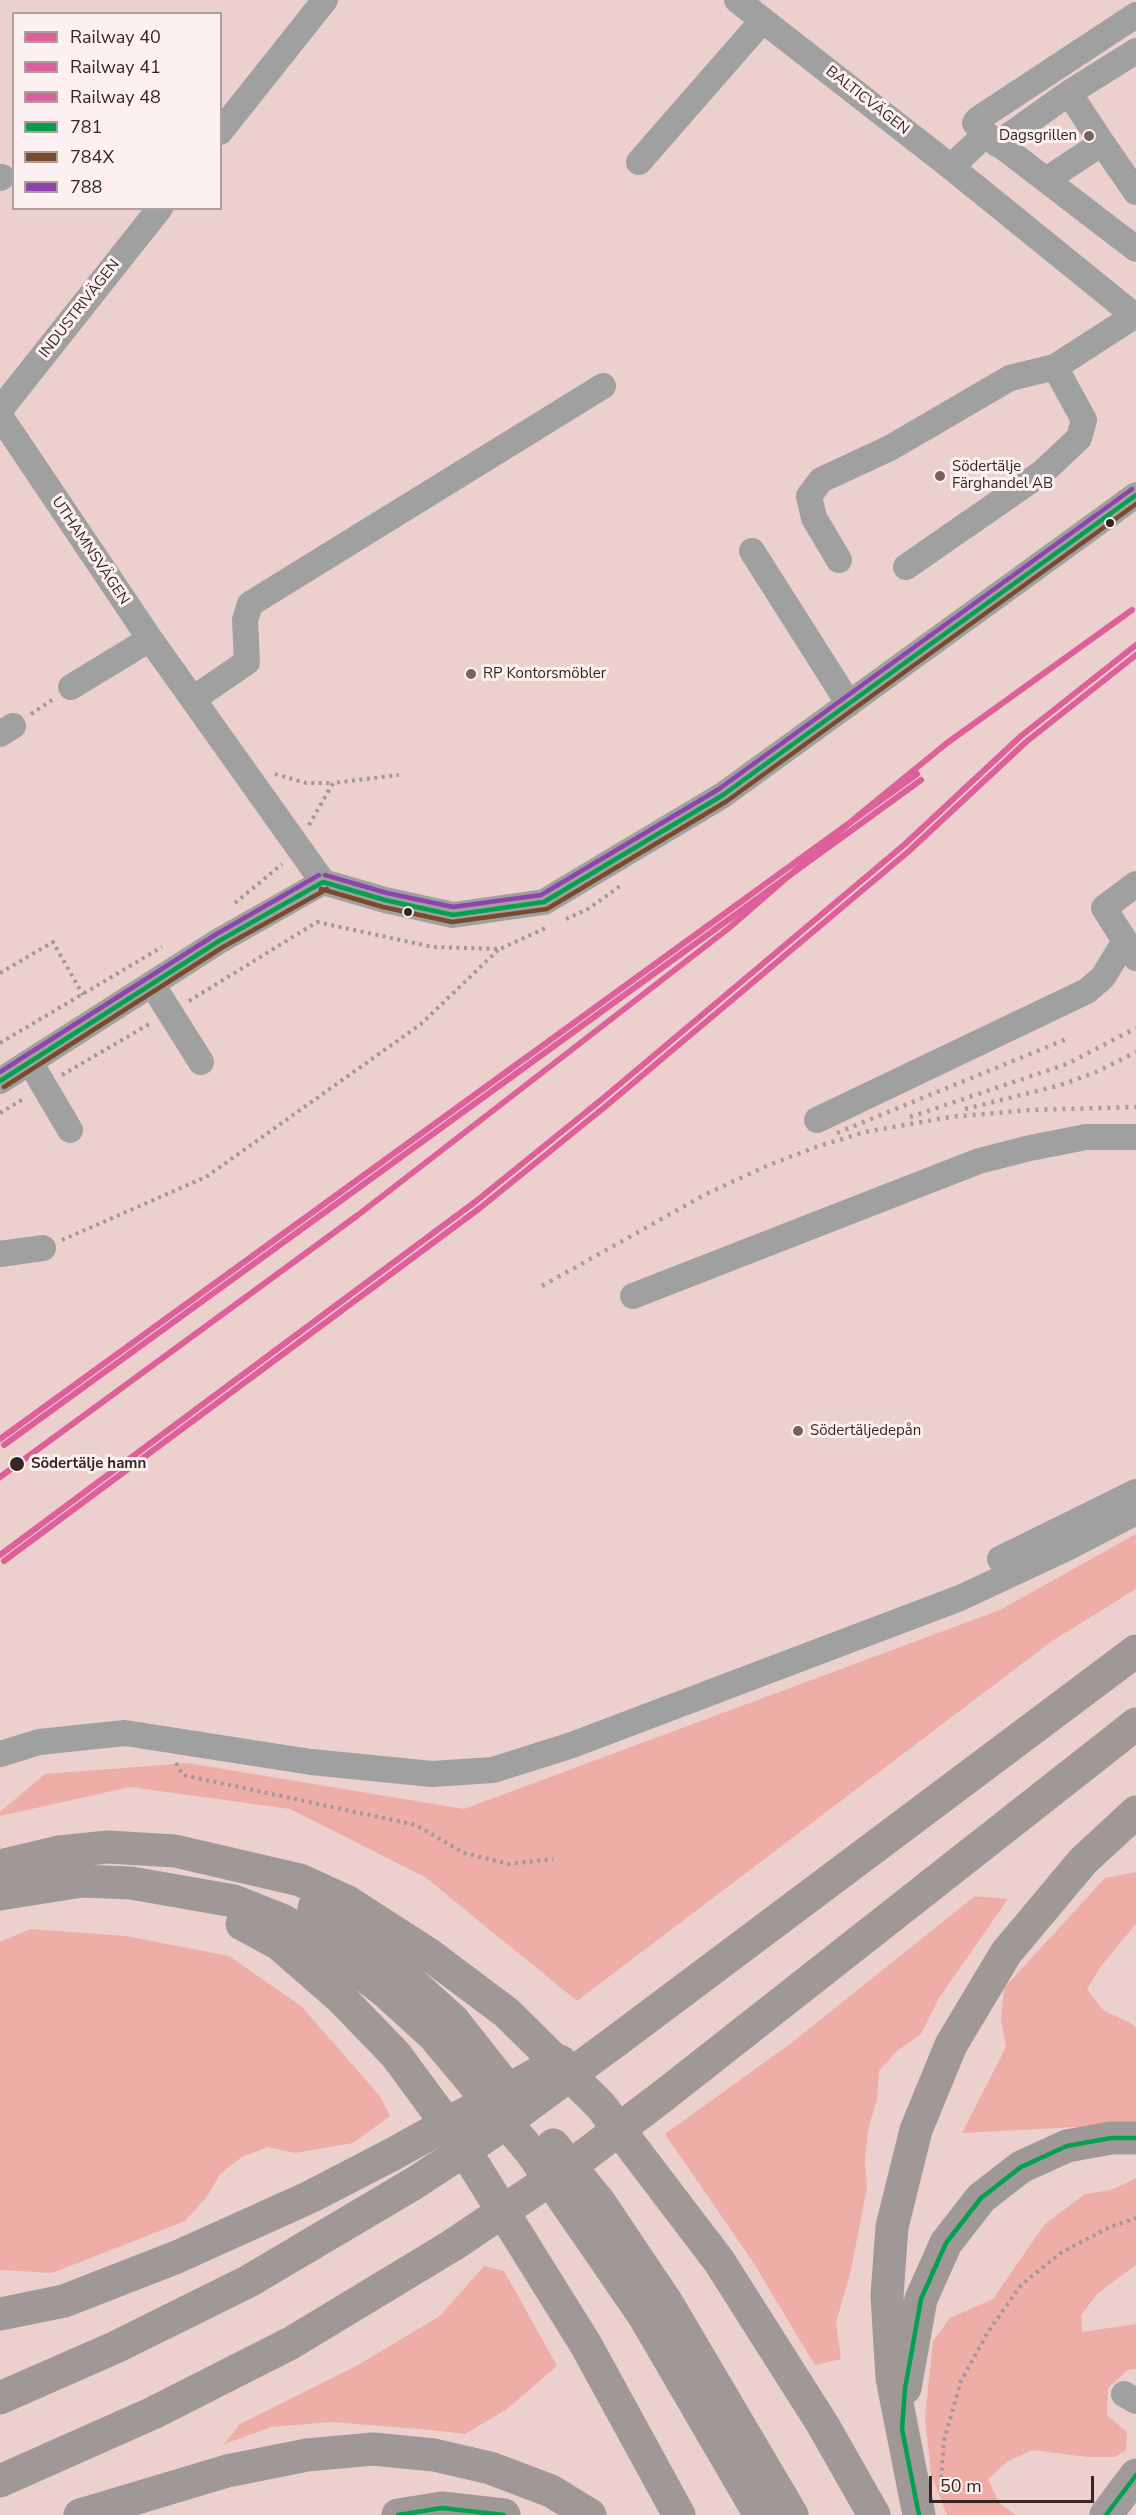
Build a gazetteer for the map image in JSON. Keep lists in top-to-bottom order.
{
  "streets": {
    "street": ["BALTICVÄGEN", "INDUSTRIVÄGEN", "UTHAMNSVÄGEN"]
  },
  "places": [
    "Dagsgrillen",
    "Södertälje Färghandel AB",
    "RP Kontorsmöbler",
    "Södertäljedepån",
    "Södertälje hamn"
  ],
  "lines": [
    "transit line 788",
    "transit line 781",
    "transit line 784X",
    "rail line 48",
    "rail line 40",
    "rail line 41"
  ],
  "legend": [
    "Railway 40",
    "Railway 41",
    "Railway 48",
    "781",
    "784X",
    "788"
  ],
  "scale_bar": "50 m"
}
